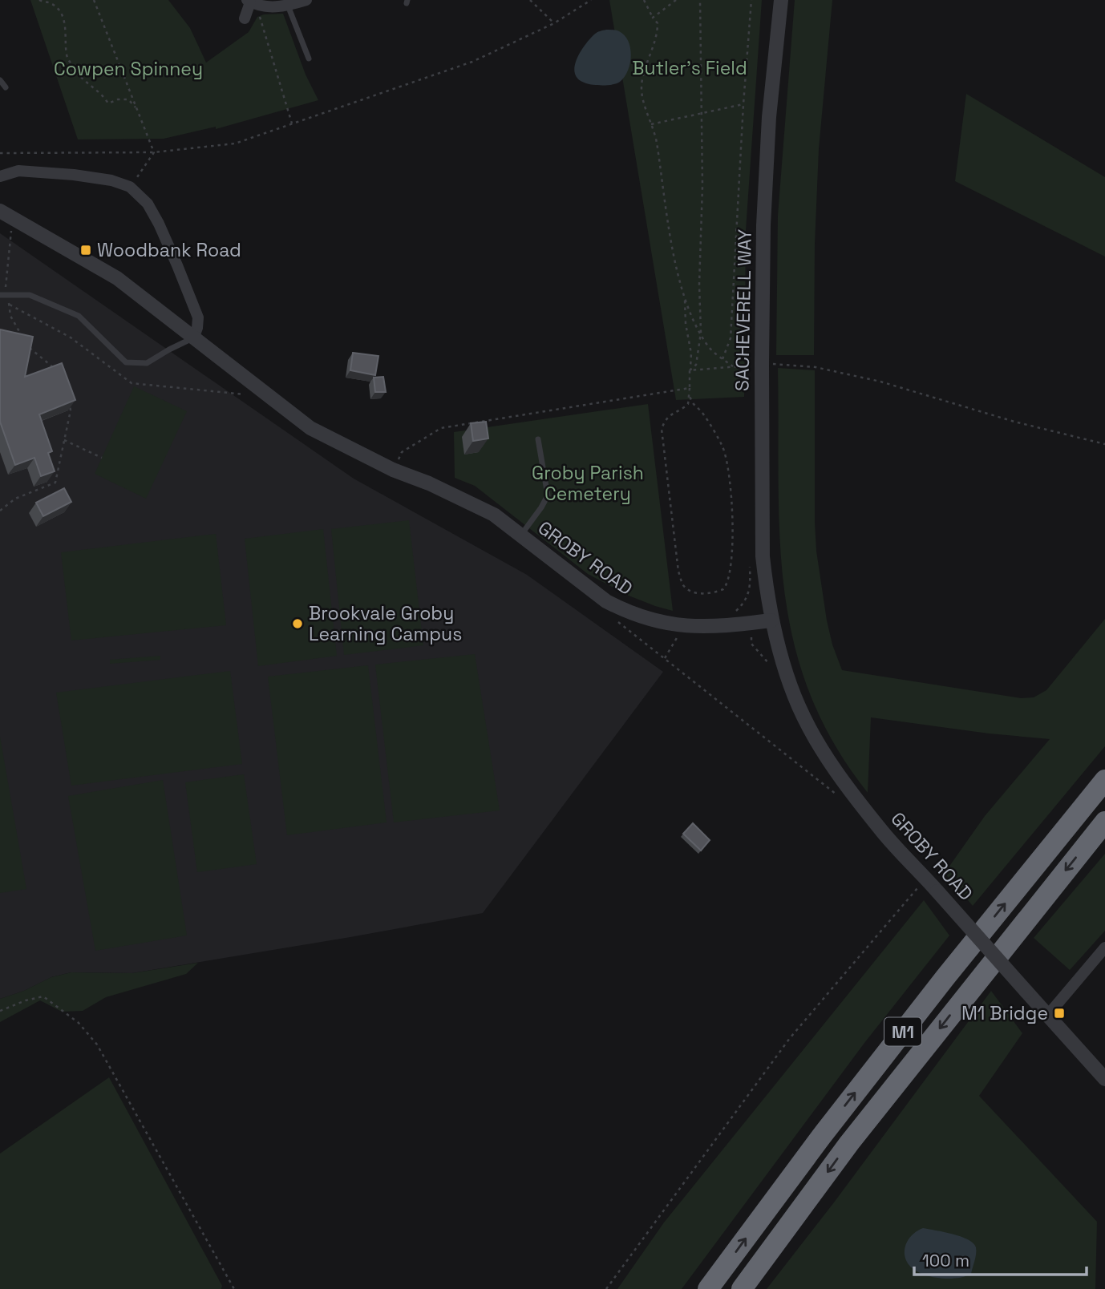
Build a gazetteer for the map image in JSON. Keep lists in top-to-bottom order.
{
  "streets": {
    "highway": ["M1"],
    "street": ["SACHEVERELL WAY", "GROBY ROAD"]
  },
  "crossings": [
    ["SACHEVERELL WAY", "GROBY ROAD"]
  ],
  "parks": ["Butler's Field", "Cowpen Spinney", "Groby Parish Cemetery"],
  "places": {
    "transit": ["Woodbank Road", "M1 Bridge"],
    "other": ["Brookvale Groby Learning Campus"]
  },
  "scale_bar": "100 m"
}
